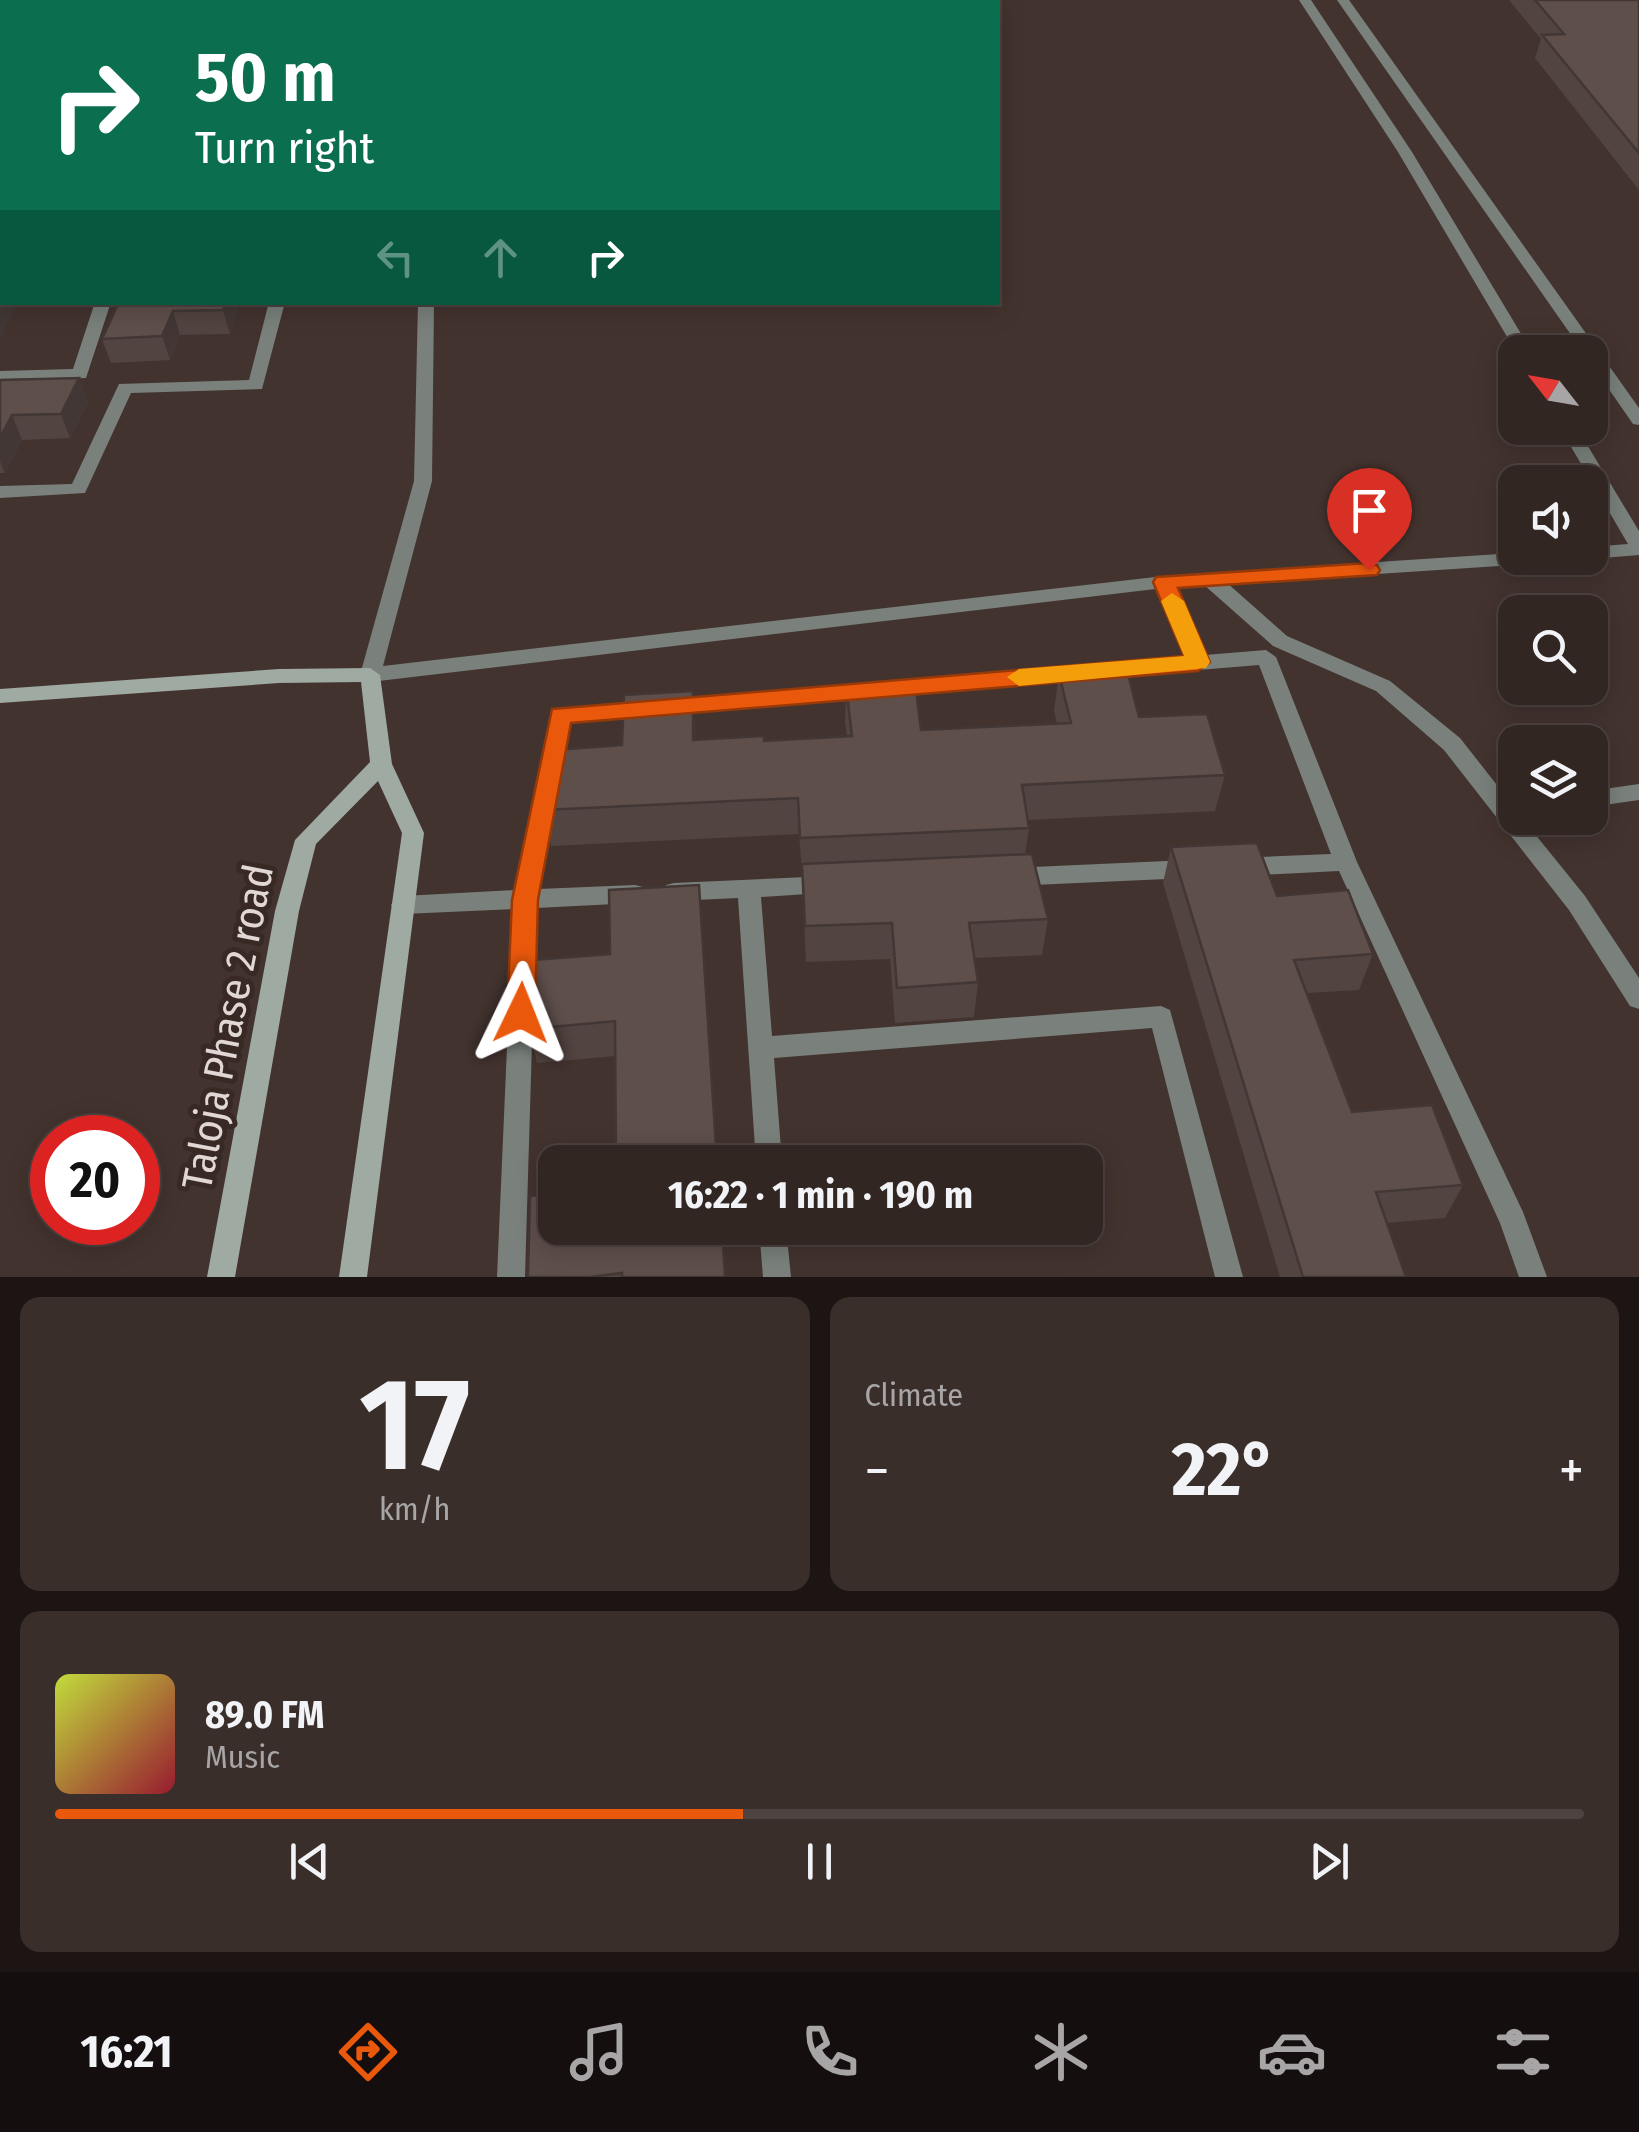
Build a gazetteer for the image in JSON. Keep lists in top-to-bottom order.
{
  "streets": {
    "street": ["Taloja Phase 2 road"]
  },
  "north": "top left",
  "page": {
    "turn": ["50 m", "Turn right"],
    "limit": "20",
    "trip": "16:22 · 1 min · 190 m",
    "tile": [
      ["17", "km/h"],
      "Climate"
    ],
    "heat": ["−", "22°", "+"],
    "song": ["89.0 FM", "Music"],
    "tabs": "16:21"
  }
}
